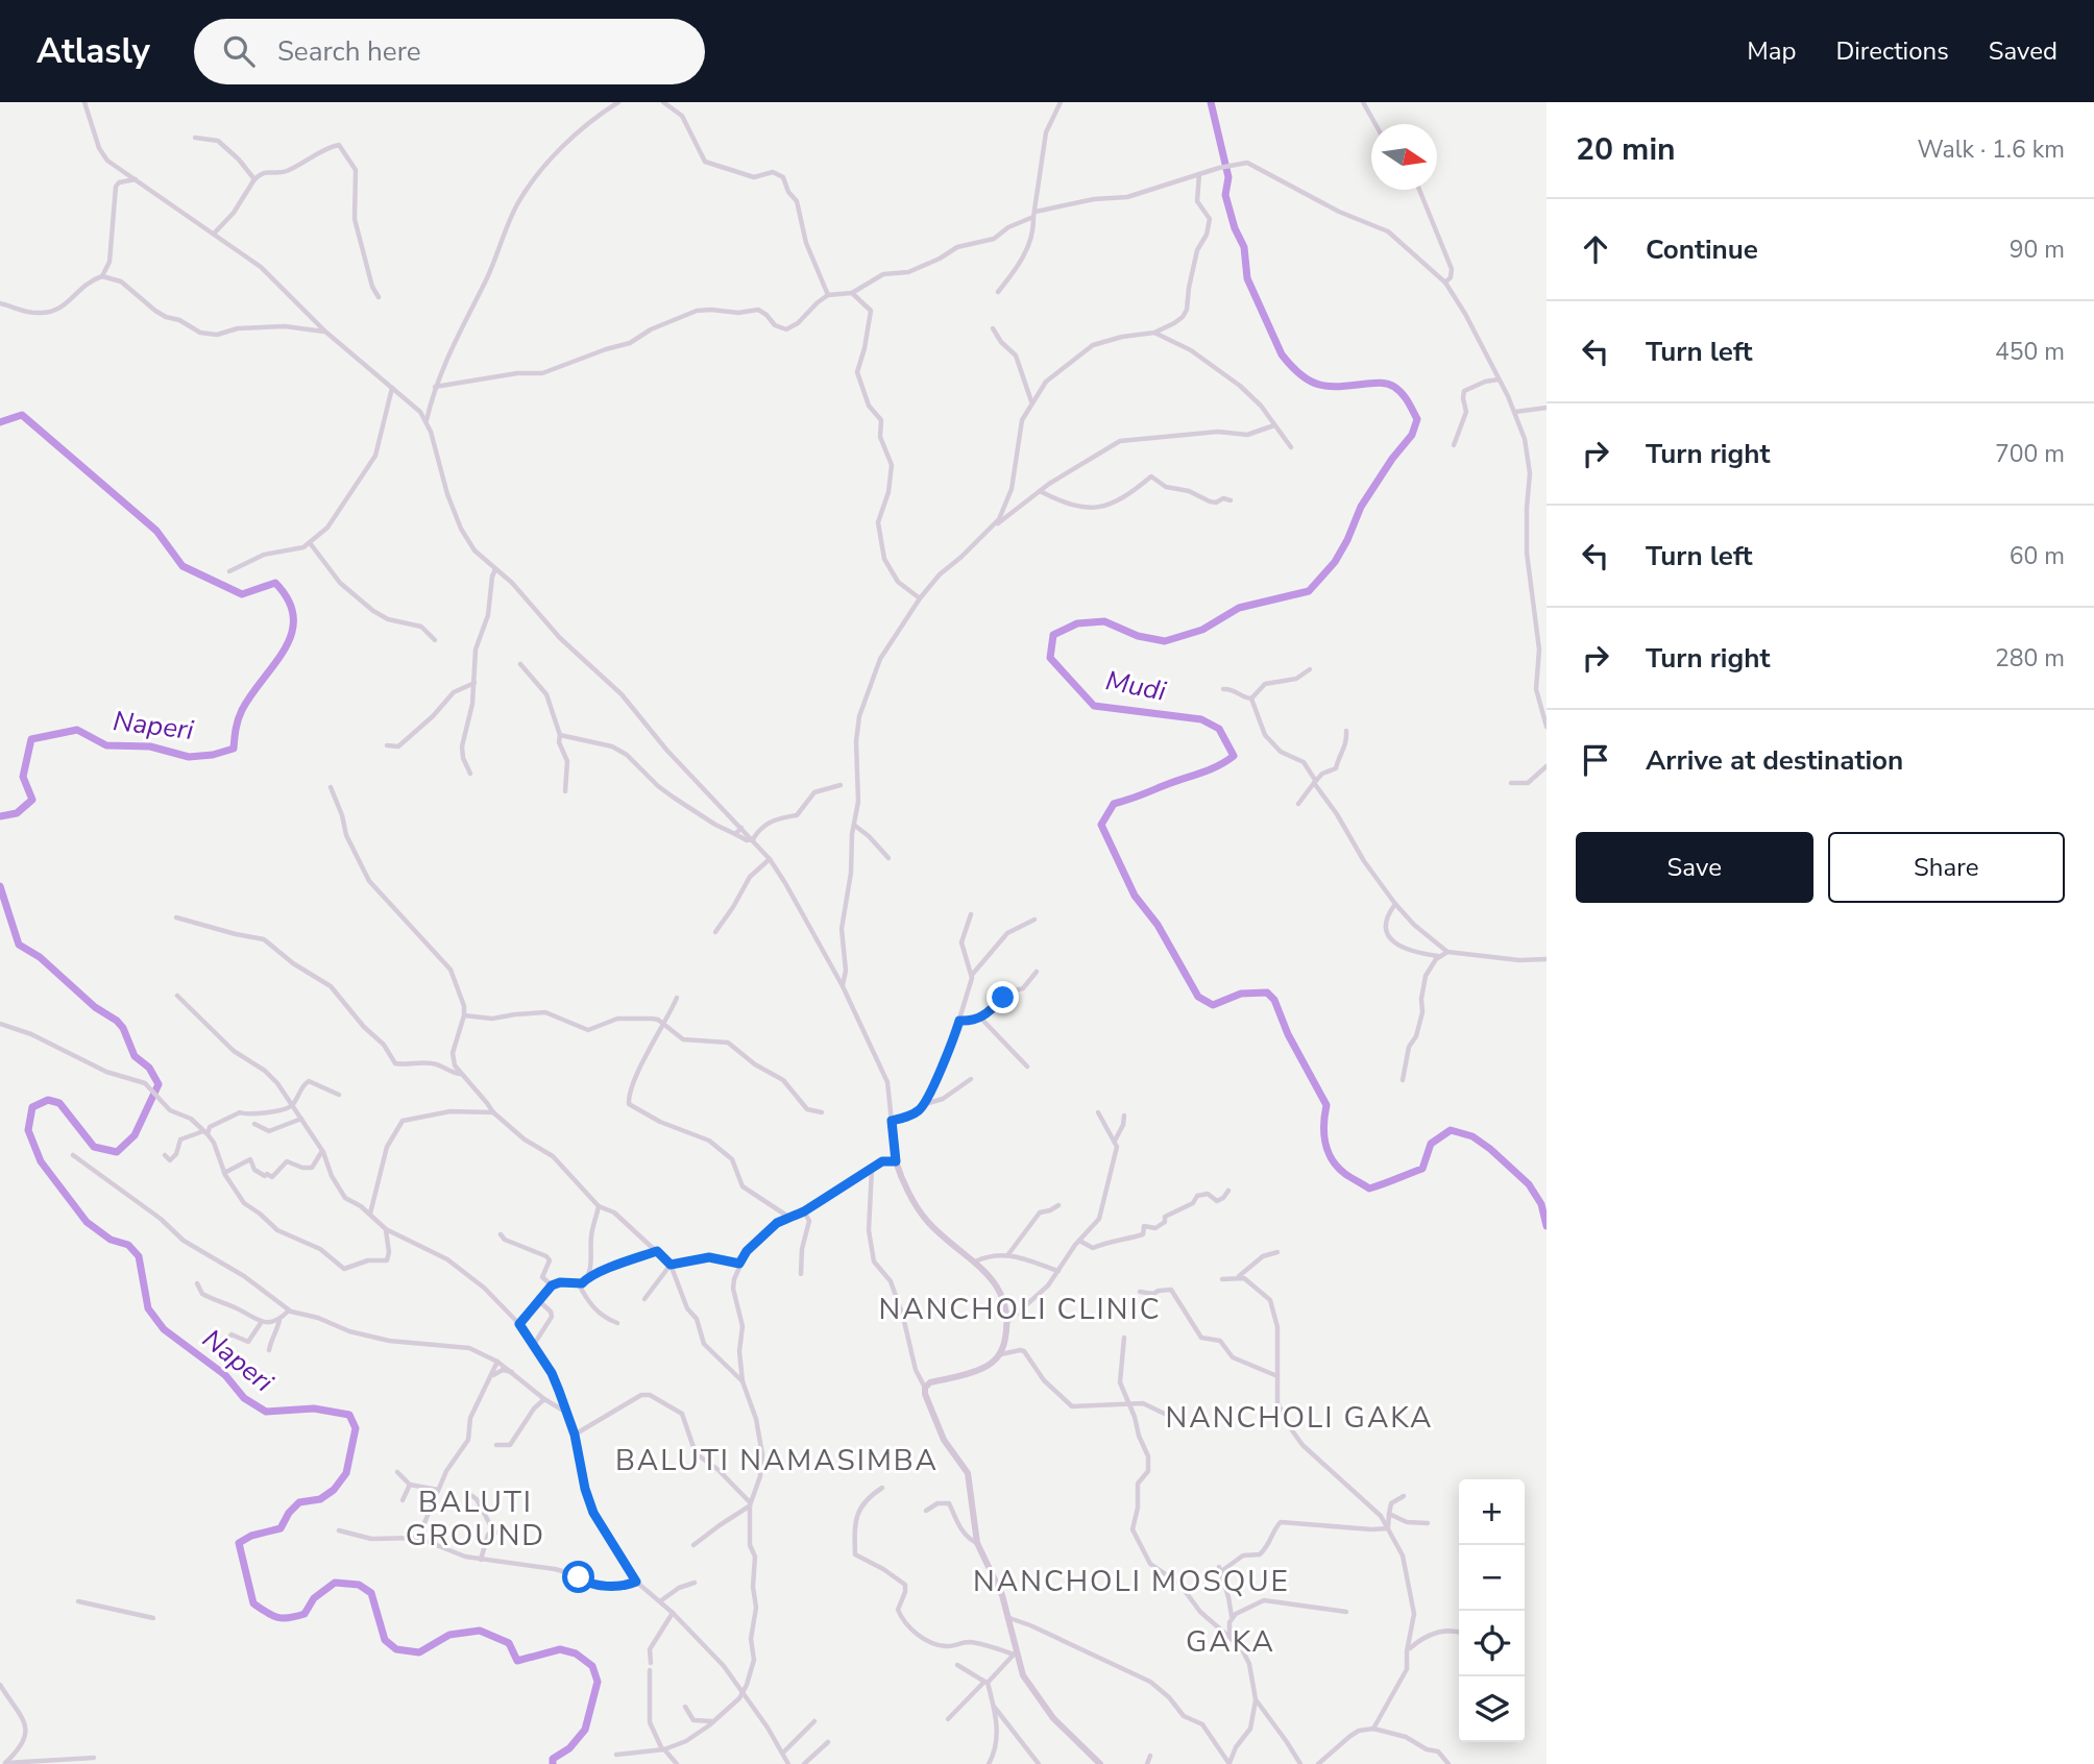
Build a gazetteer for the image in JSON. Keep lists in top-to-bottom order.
{
  "districts": [
    "NANCHOLI CLINIC",
    "NANCHOLI GAKA",
    "BALUTI NAMASIMBA",
    "BALUTI GROUND",
    "NANCHOLI MOSQUE",
    "GAKA"
  ],
  "water": ["Mudi", "Naperi"],
  "north": "right",
  "page": {
    "header": "Atlasly",
    "search": "Search here",
    "nav": ["Map", "Directions", "Saved"],
    "heading": ["20 min", "Walk · 1.6 km"],
    "list": [
      ["Continue", "90 m"],
      ["Turn left", "450 m"],
      ["Turn right", "700 m"],
      ["Turn left", "60 m"],
      ["Turn right", "280 m"],
      "Arrive at destination"
    ],
    "buttons": ["Save", "Share"],
    "map_buttons": ["+", "−"]
  }
}
